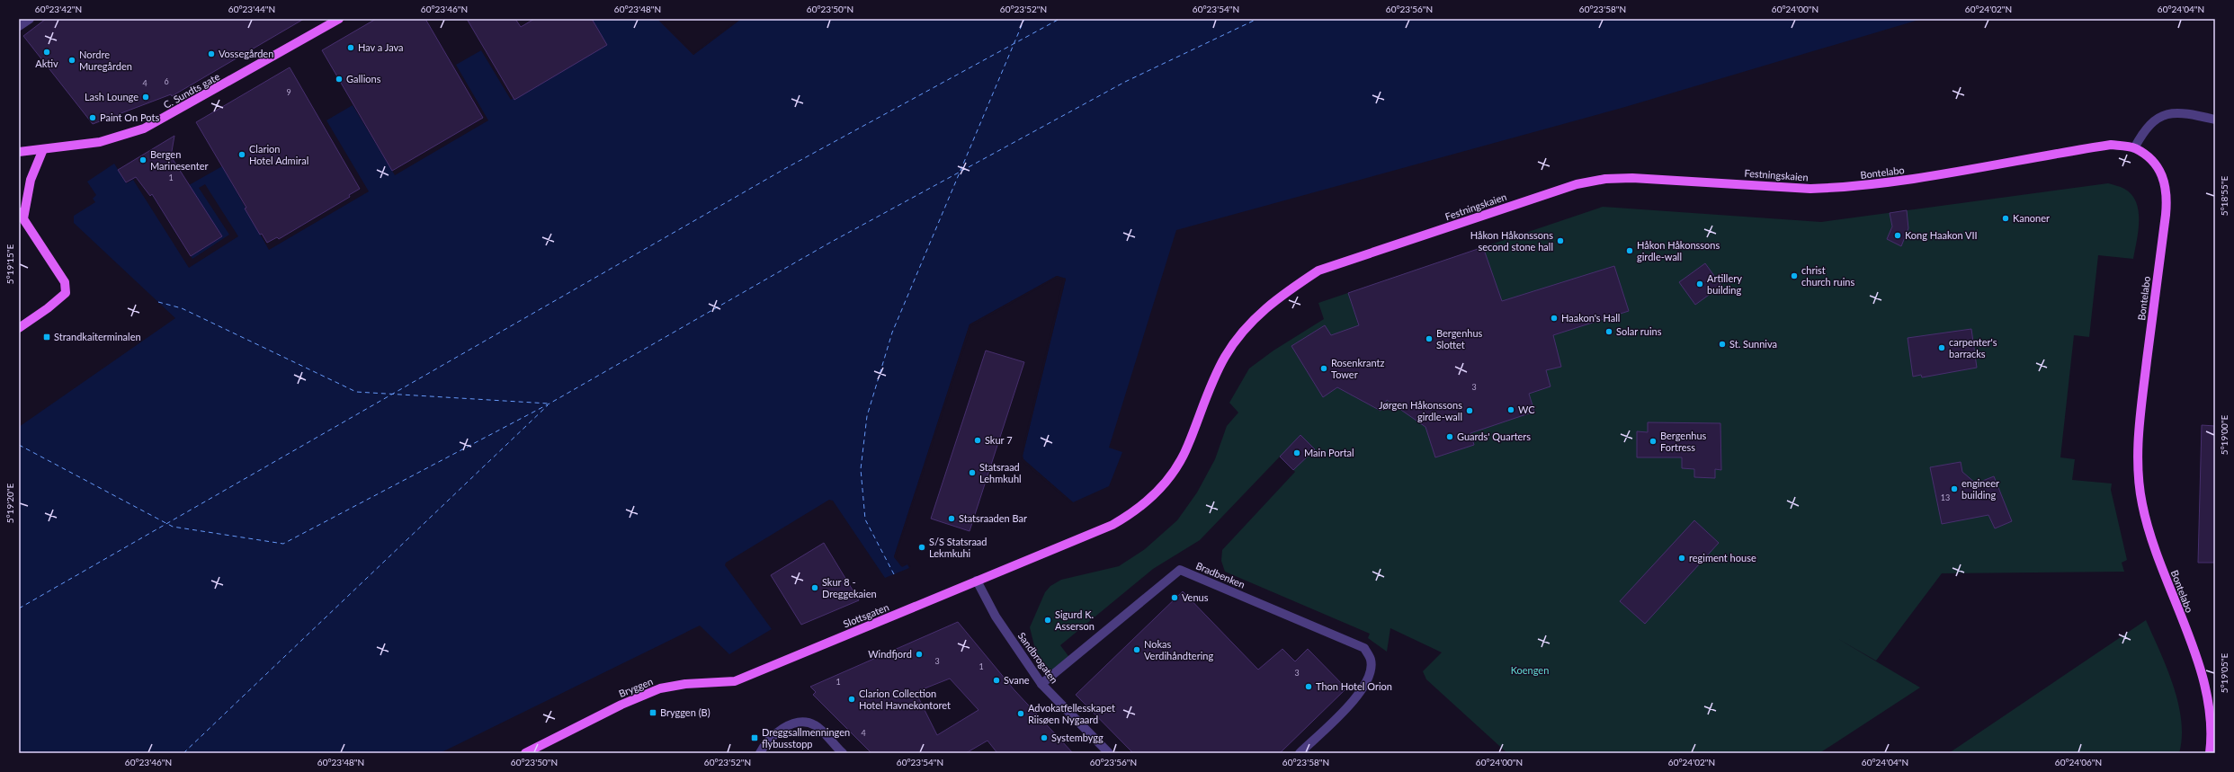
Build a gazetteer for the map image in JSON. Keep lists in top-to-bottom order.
{
  "streets": {
    "main road": [
      "C. Sundts gate",
      "Bontelabo",
      "Festningskaien",
      "Slottsgaten",
      "Bryggen"
    ],
    "street": ["Bradbenken", "Sandbrogaten"]
  },
  "crossings": [
    ["Bontelabo", "Festningskaien"],
    ["Festningskaien", "Slottsgaten"],
    ["Festningskaien", "Sandbrogaten"],
    ["Bradbenken", "Sandbrogaten"],
    ["Slottsgaten", "Sandbrogaten"],
    ["Slottsgaten", "Bryggen"]
  ],
  "parks": ["Koengen"],
  "places": {
    "other": [
      "Hav a Java",
      "Aktiv",
      "Vossegården",
      "Nordre Muregården",
      "Gallions",
      "Lash Lounge",
      "Paint On Pots",
      "Clarion Hotel Admiral",
      "Bergen Marinesenter",
      "Kanoner",
      "Kong Haakon VII",
      "Håkon Håkonssons second stone hall",
      "Håkon Håkonssons girdle-wall",
      "christ church ruins",
      "Artillery building",
      "Haakon's Hall",
      "Solar ruins",
      "Bergenhus Slottet",
      "St. Sunniva",
      "carpenter's barracks",
      "Rosenkrantz Tower",
      "WC",
      "Jørgen Håkonssons girdle-wall",
      "Guards' Quarters",
      "Skur 7",
      "Bergenhus Fortress",
      "Main Portal",
      "Statsraad Lehmkuhl",
      "engineer building",
      "Statsraaden Bar",
      "S/S Statsraad Lekmkuhi",
      "regiment house",
      "Skur 8 - Dreggekaien",
      "Venus",
      "Sigurd K. Asserson",
      "Nokas Verdihåndtering",
      "Windfjord",
      "Svane",
      "Thon Hotel Orion",
      "Clarion Collection Hotel Havnekontoret",
      "Advokatfellesskapet Riisøen Nygaard",
      "Systembygg"
    ],
    "transit": ["Strandkaiterminalen", "Bryggen (B)", "Dreggsallmenningen flybusstopp"]
  },
  "house_numbers": [
    "6",
    "4",
    "9",
    "1",
    "3",
    "13",
    "3",
    "1",
    "3",
    "1",
    "4"
  ],
  "coordinates": [
    "60°23'42\"N",
    "60°23'44\"N",
    "60°23'46\"N",
    "60°23'48\"N",
    "60°23'50\"N",
    "60°23'52\"N",
    "60°23'54\"N",
    "60°23'56\"N",
    "60°23'58\"N",
    "60°24'00\"N",
    "60°24'02\"N",
    "60°24'04\"N",
    "5°18'55\"E",
    "5°19'15\"E",
    "5°19'00\"E",
    "5°19'20\"E",
    "5°19'05\"E",
    "60°24'06\"N"
  ]
}
